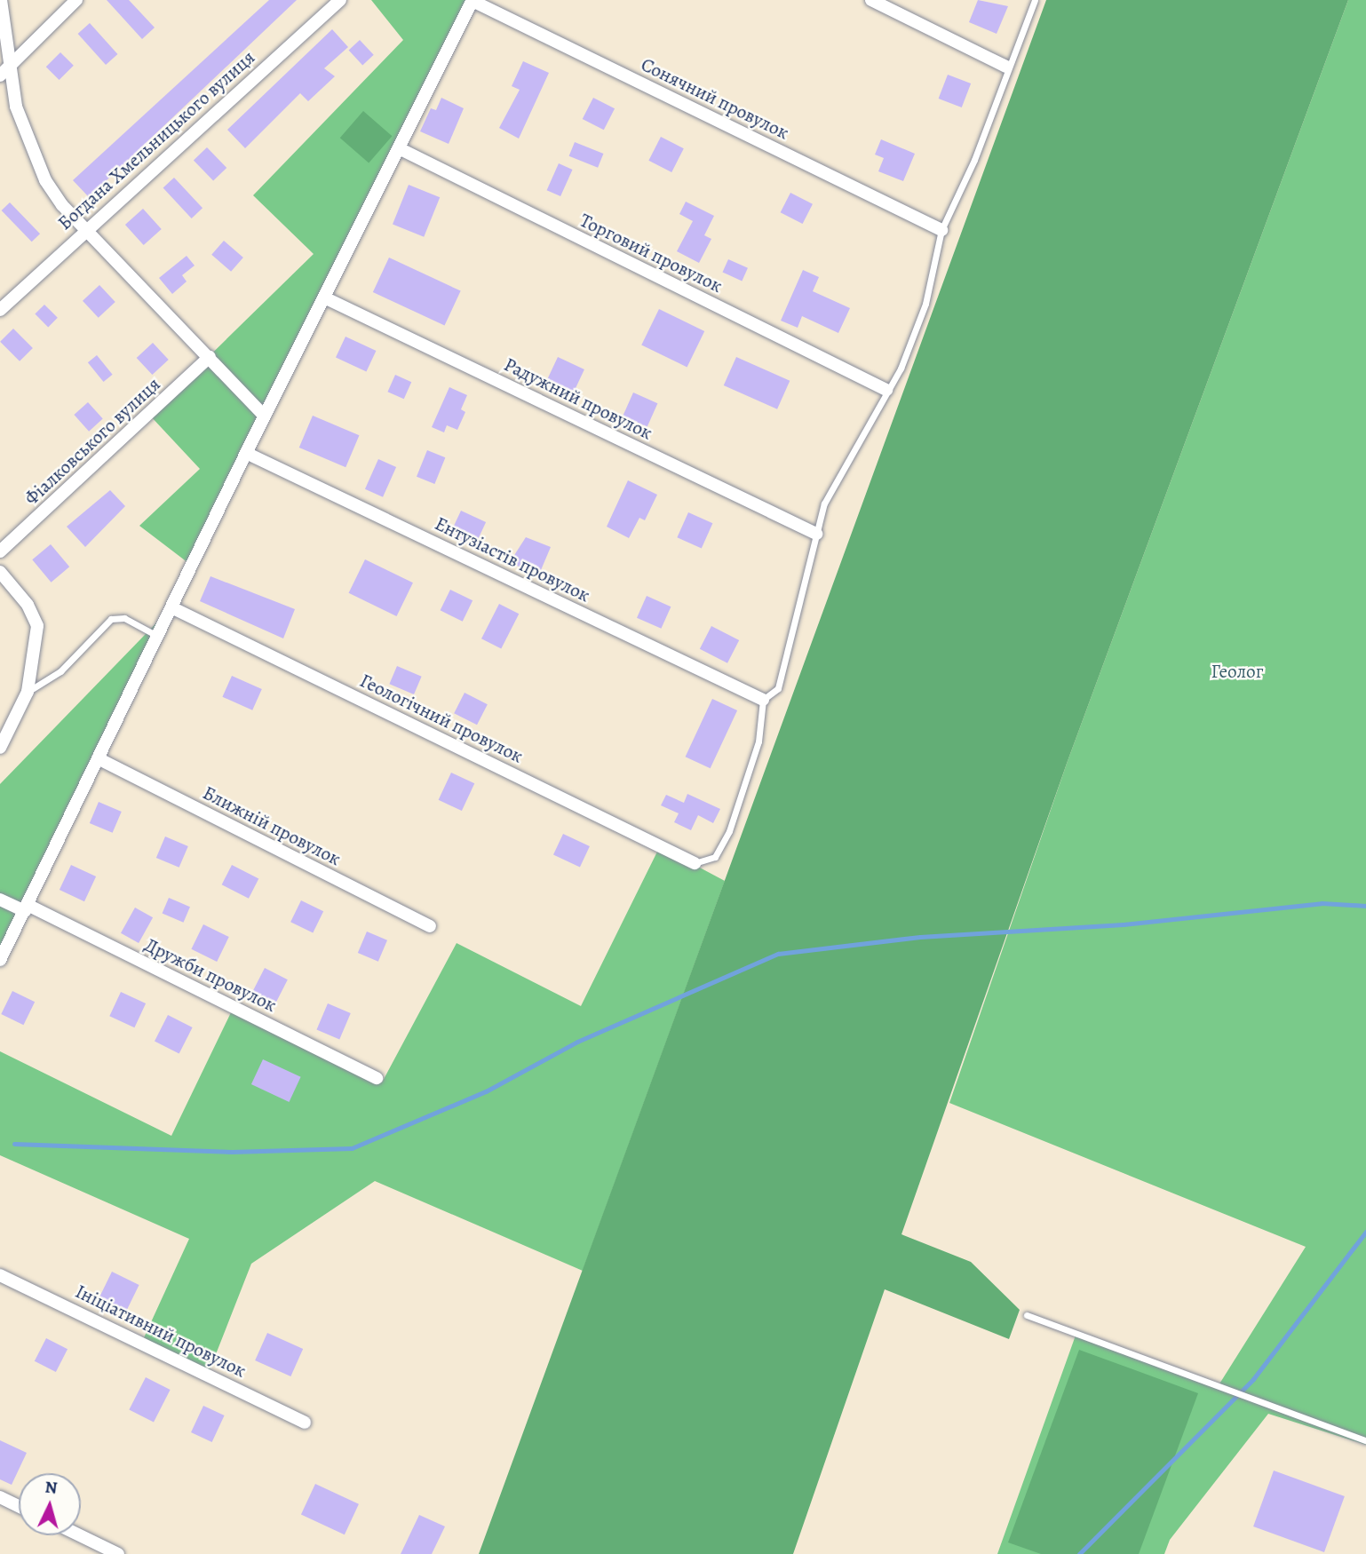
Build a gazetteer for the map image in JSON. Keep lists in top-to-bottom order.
{
  "streets": {
    "street": [
      "Сонячний провулок",
      "Богдана Хмельницького вулиця",
      "Торговий провулок",
      "Радужний провулок",
      "Фіалковського вулиця",
      "Ентузіастів провулок",
      "Геологічний провулок",
      "Ближній провулок",
      "Дружби провулок",
      "Ініціативний провулок"
    ]
  },
  "parks": ["Геолог"],
  "north": "top"
}
